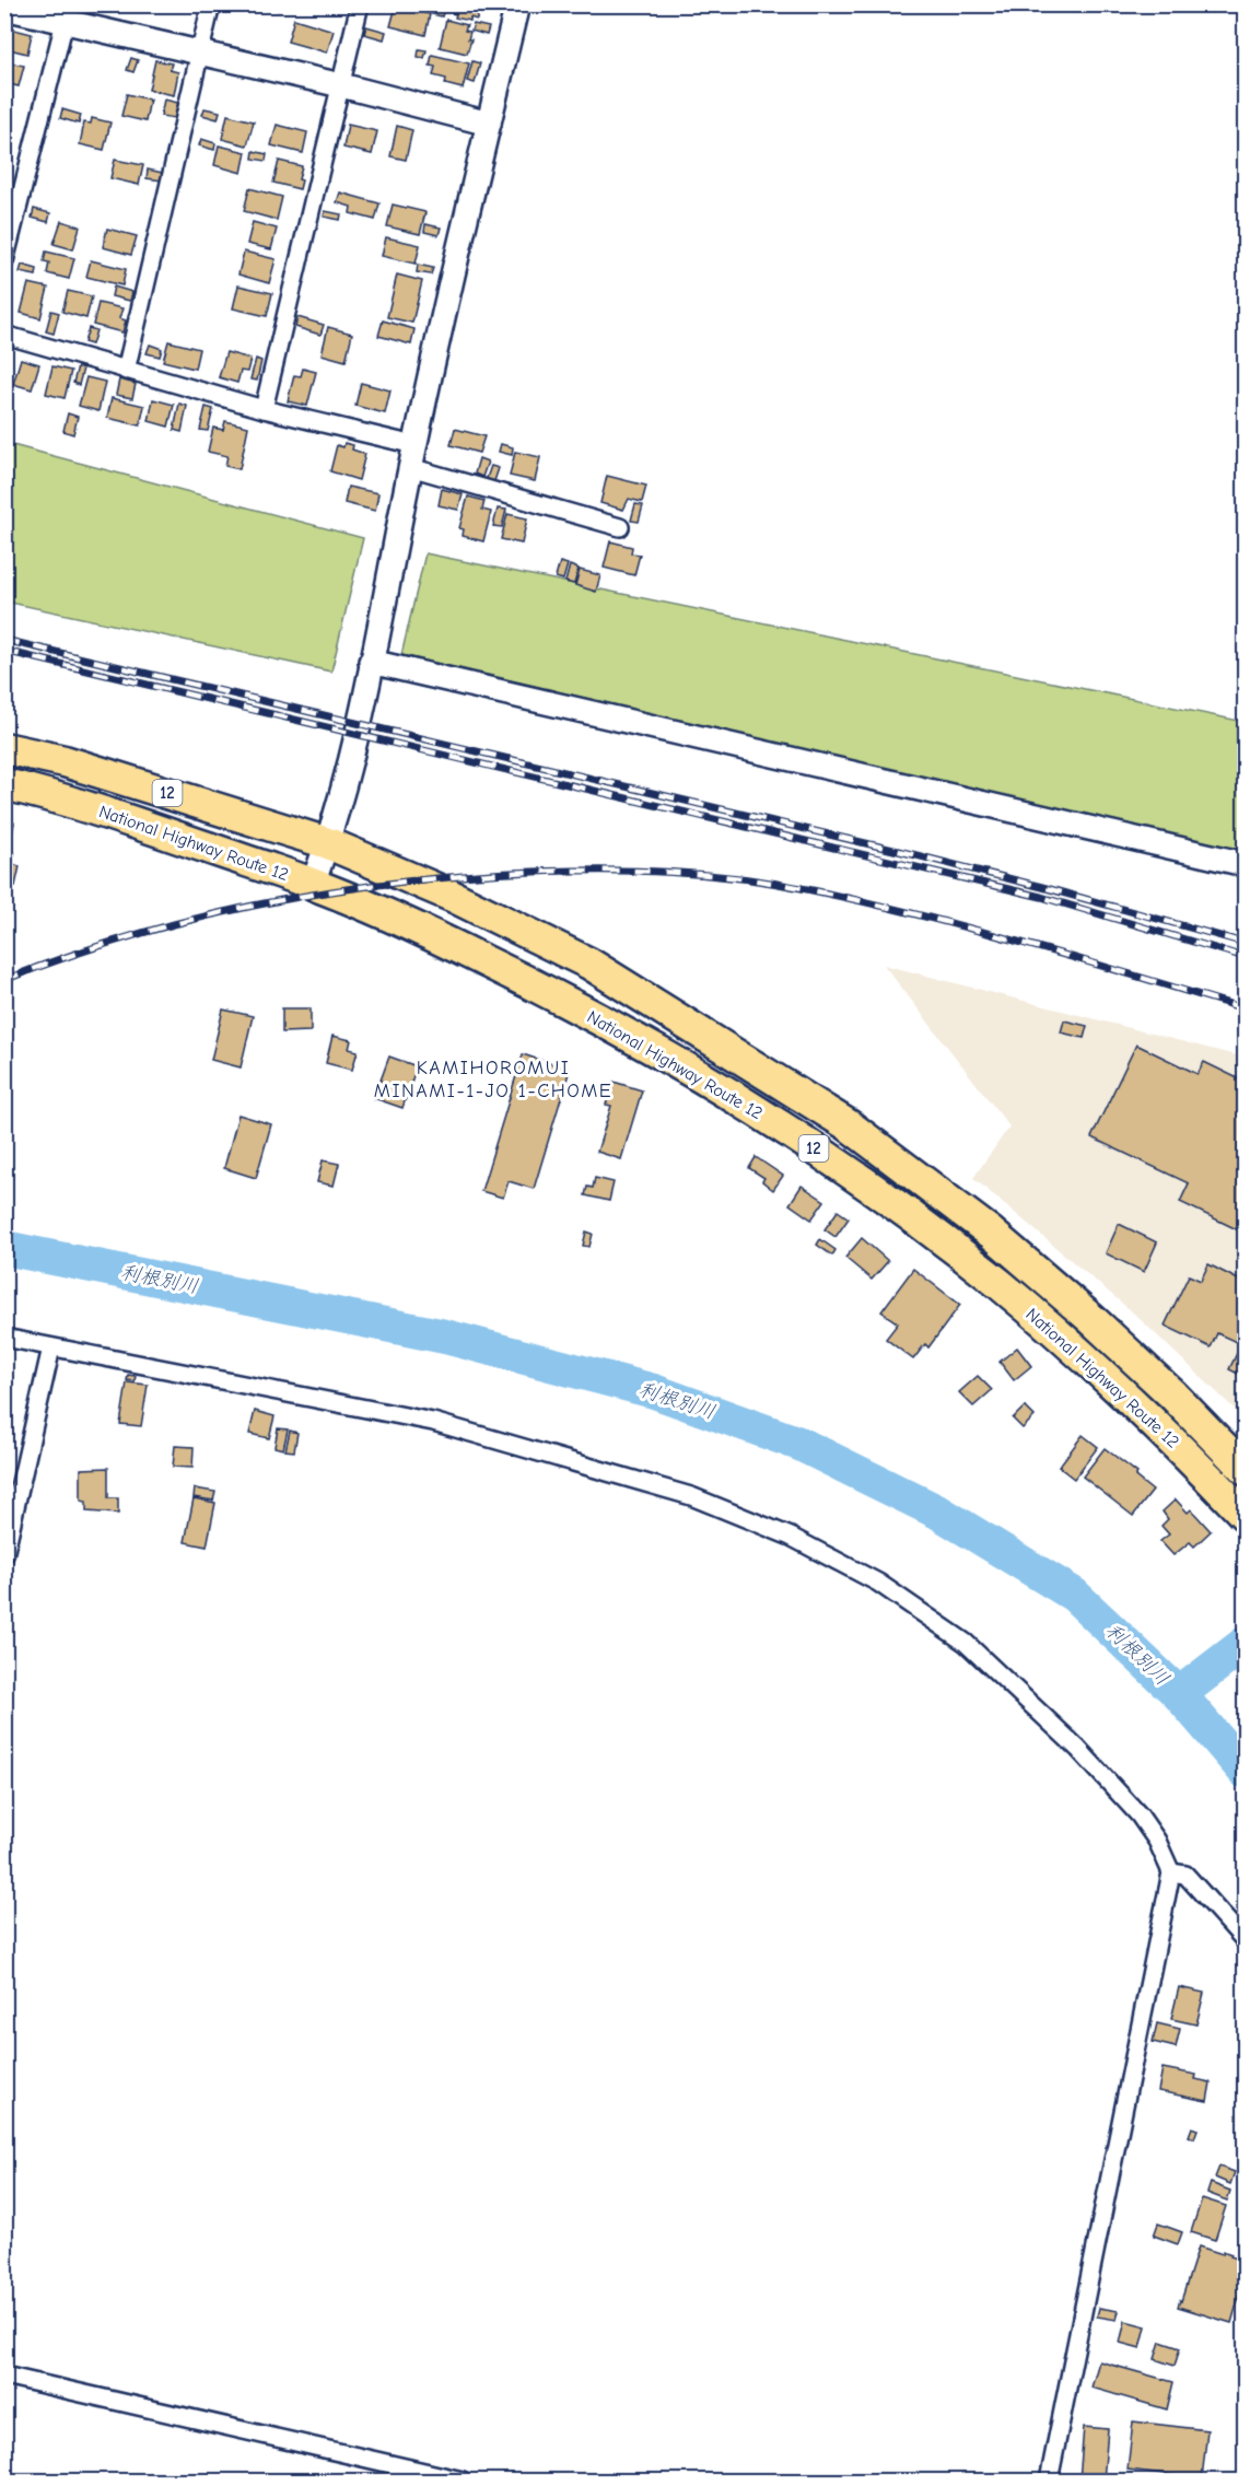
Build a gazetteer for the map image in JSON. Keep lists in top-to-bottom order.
{
  "streets": {
    "highway": ["12", "National Highway Route 12"]
  },
  "districts": ["KAMIHOROMUI MINAMI-1-JO 1-CHOME"],
  "water": ["利根別川"]
}
